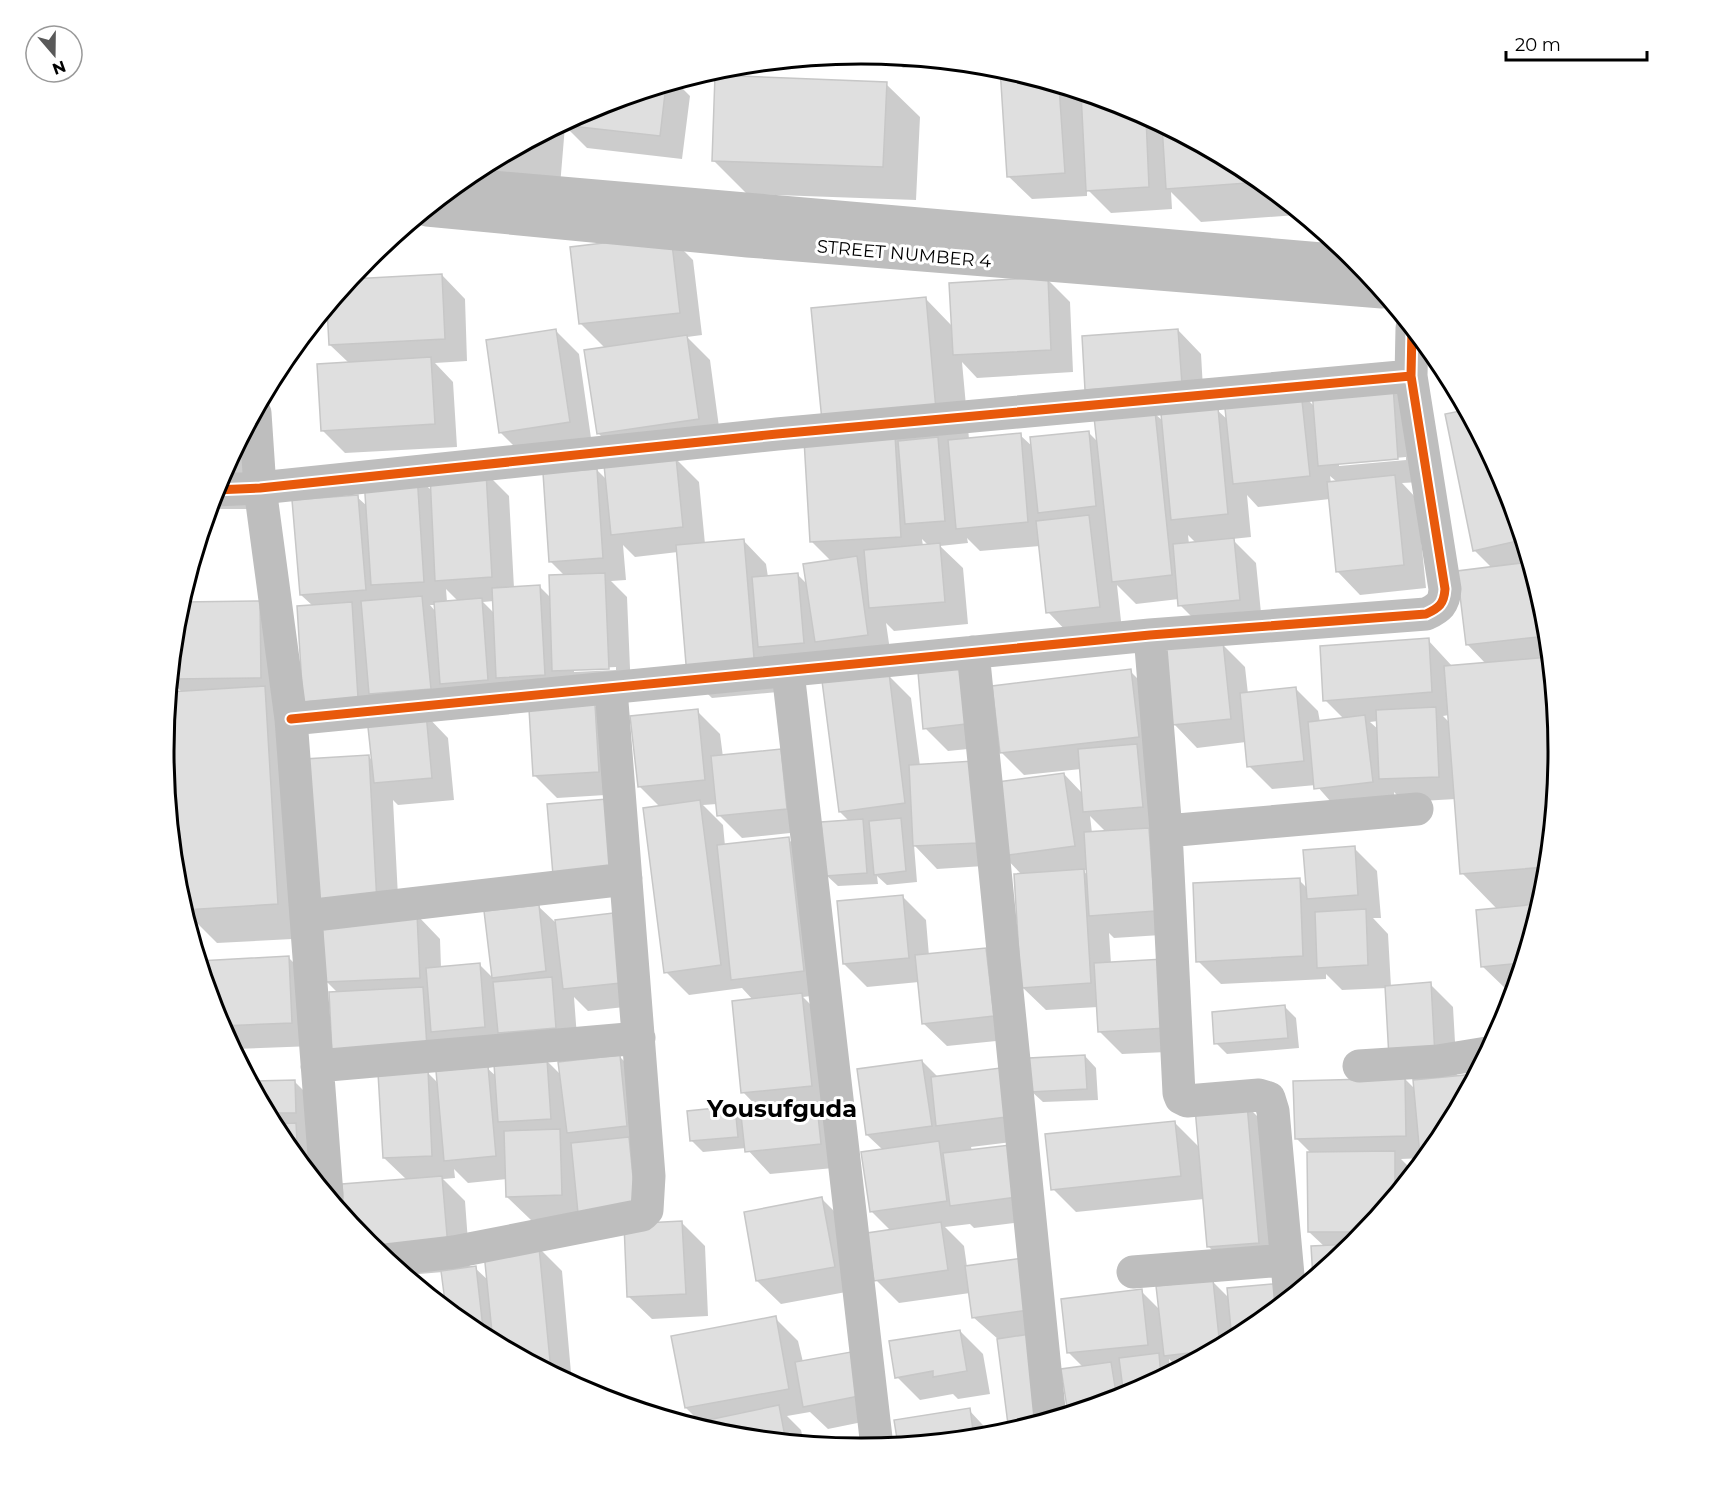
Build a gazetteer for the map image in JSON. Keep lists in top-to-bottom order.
{
  "streets": {
    "street": ["STREET NUMBER 4"]
  },
  "districts": ["Yousufguda"],
  "scale_bar": "20 m",
  "north": "bottom"
}
